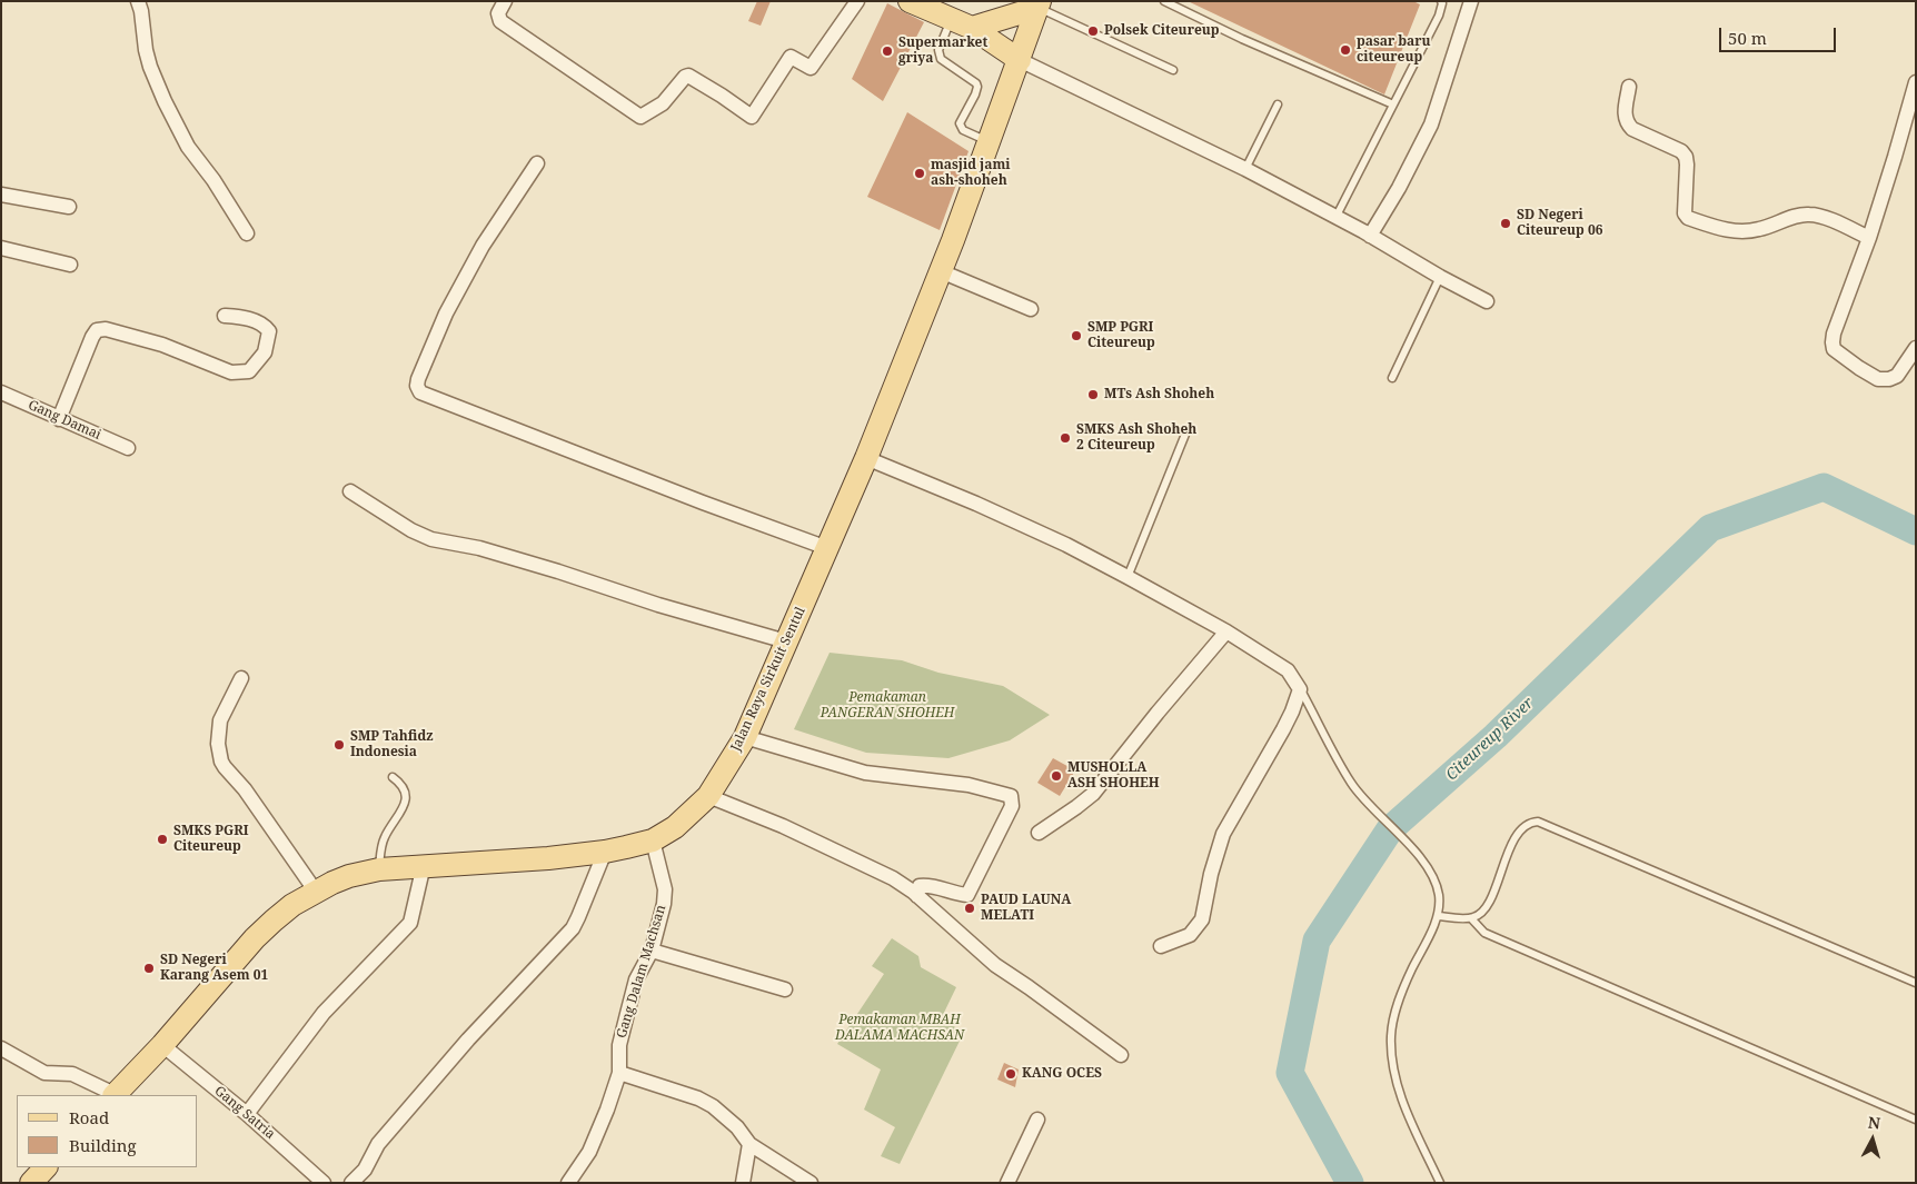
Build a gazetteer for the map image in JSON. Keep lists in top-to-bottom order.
{
  "streets": {
    "main road": ["Jalan Raya Sirkuit Sentul"],
    "street": ["Gang Damai", "Gang Dalam Machsan", "Gang Satria"]
  },
  "crossings": [
    ["Jalan Raya Sirkuit Sentul", "Gang Dalam Machsan"],
    ["Jalan Raya Sirkuit Sentul", "Gang Satria"]
  ],
  "water": ["Citeureup River"],
  "parks": ["Pemakaman PANGERAN SHOHEH", "Pemakaman MBAH DALAMA MACHSAN"],
  "places": [
    "Polsek Citeureup",
    "pasar baru citeureup",
    "Supermarket griya",
    "masjid jami ash-shoheh",
    "SD Negeri Citeureup 06",
    "SMP PGRI Citeureup",
    "MTs Ash Shoheh",
    "SMKS Ash Shoheh 2 Citeureup",
    "SMP Tahfidz Indonesia",
    "MUSHOLLA ASH SHOHEH",
    "SMKS PGRI Citeureup",
    "PAUD LAUNA MELATI",
    "SD Negeri Karang Asem 01",
    "KANG OCES"
  ],
  "legend": ["Road", "Building"],
  "scale_bar": "50 m",
  "north": "top"
}
